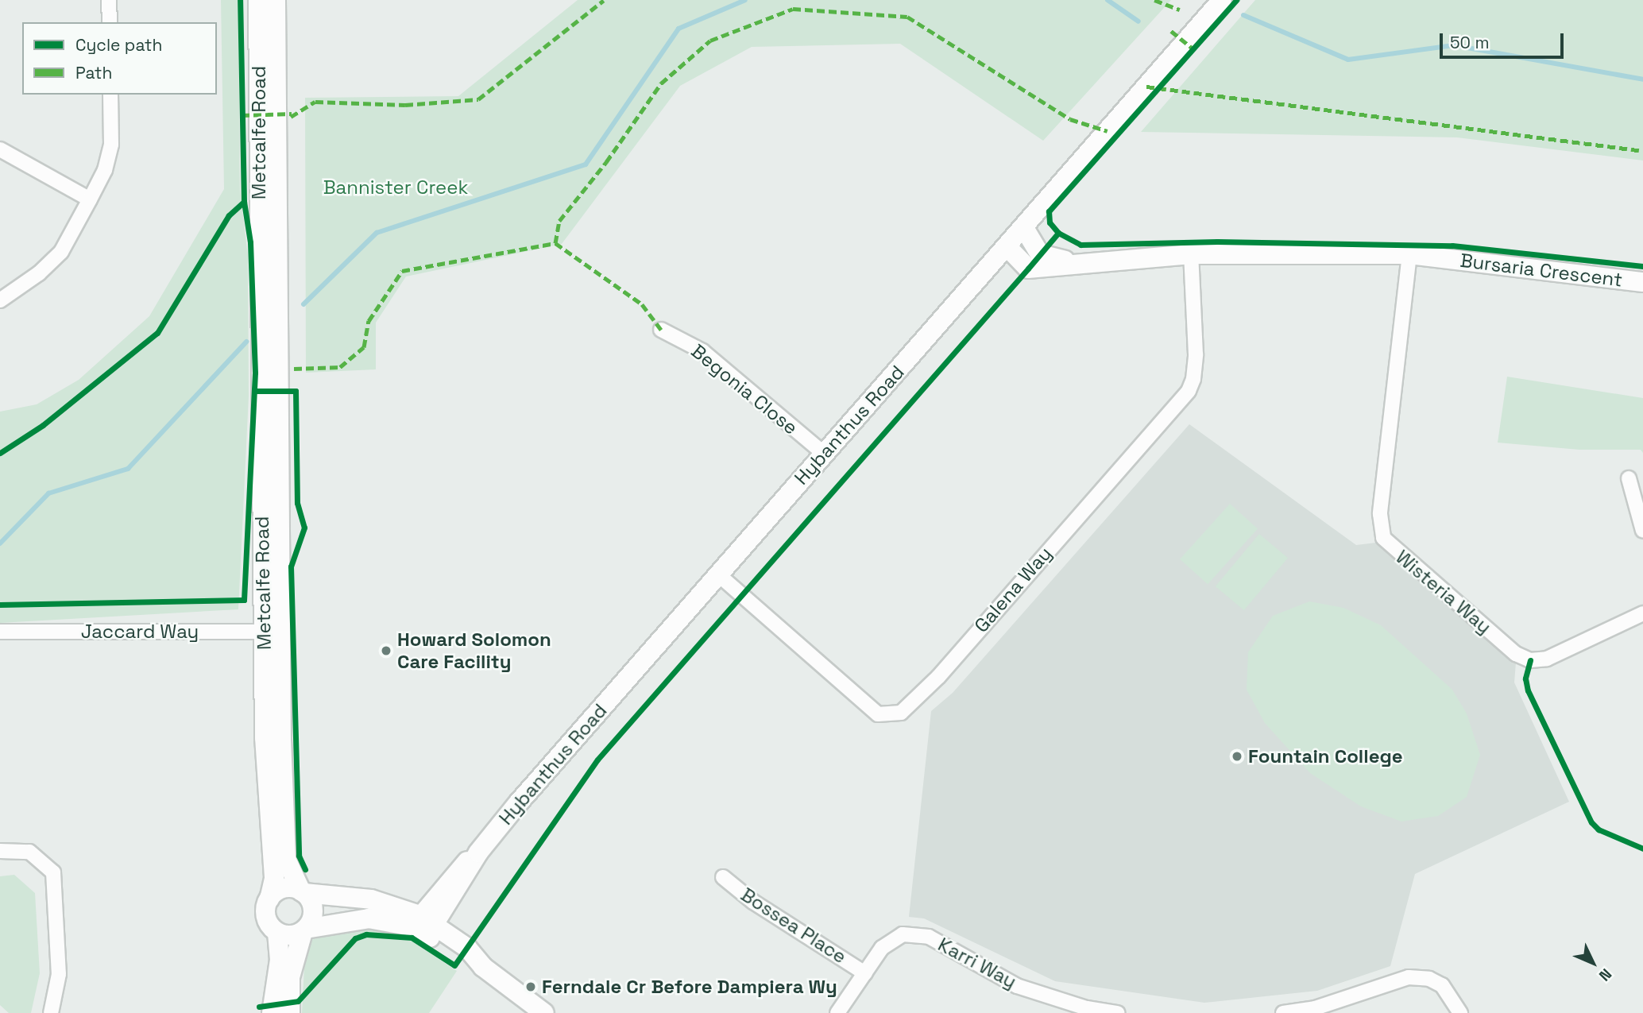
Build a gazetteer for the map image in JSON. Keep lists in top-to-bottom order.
{
  "streets": {
    "street": [
      "Metcalfe Road",
      "Bursaria Crescent",
      "Begonia Close",
      "Hybanthus Road",
      "Galena Way",
      "Wisteria Way",
      "Jaccard Way",
      "Bossea Place",
      "Karri Way"
    ]
  },
  "crossings": [
    ["Metcalfe Road", "Jaccard Way"],
    ["Bursaria Crescent", "Hybanthus Road"],
    ["Bursaria Crescent", "Galena Way"],
    ["Bursaria Crescent", "Wisteria Way"],
    ["Begonia Close", "Hybanthus Road"],
    ["Hybanthus Road", "Galena Way"],
    ["Bossea Place", "Karri Way"]
  ],
  "parks": ["Bannister Creek"],
  "places": ["Howard Solomon Care Facility", "Fountain College", "Ferndale Cr Before Dampiera Wy"],
  "legend": ["Cycle path", "Path"],
  "scale_bar": "50 m",
  "north": "bottom right"
}
